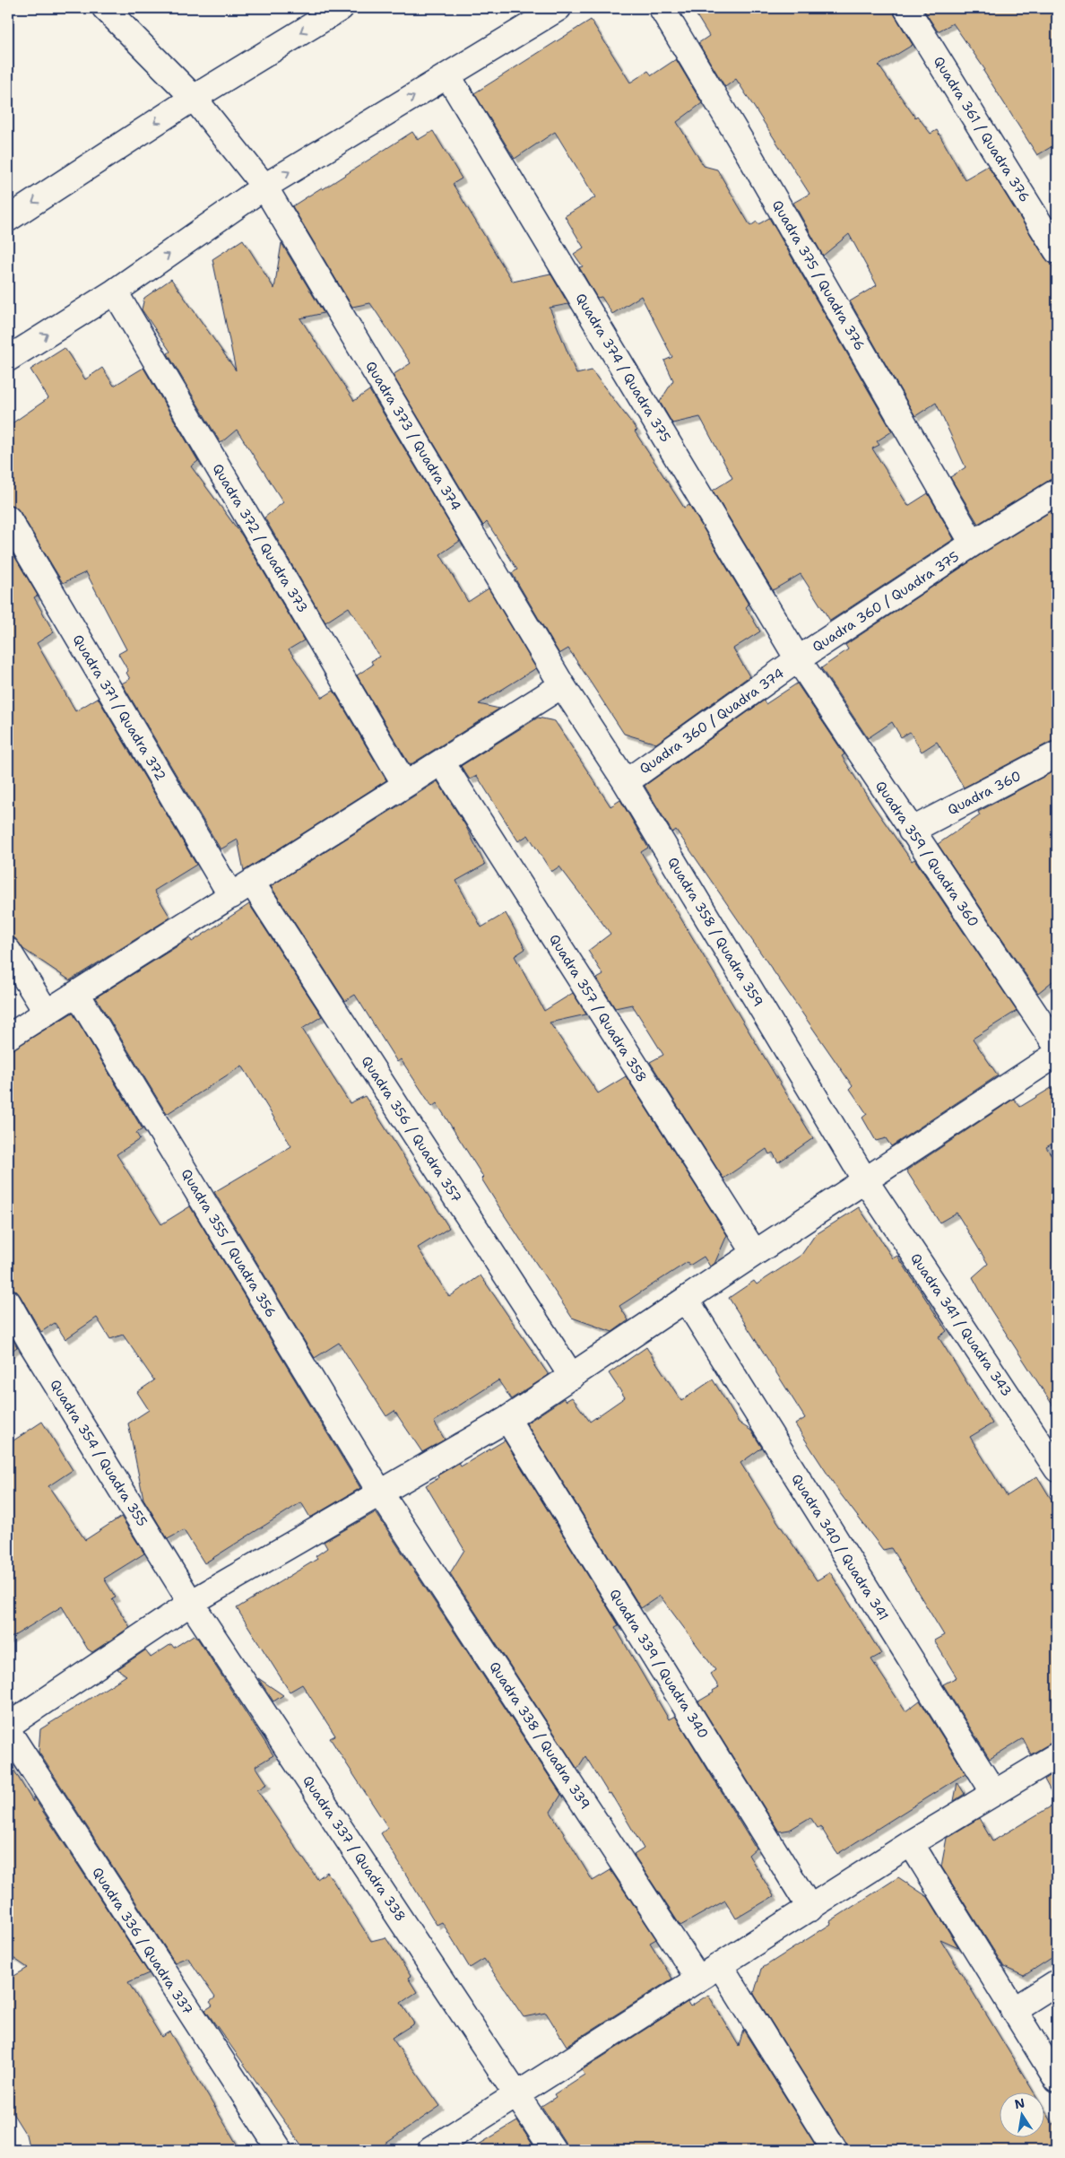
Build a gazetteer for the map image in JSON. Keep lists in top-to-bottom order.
{
  "streets": {
    "street": [
      "Quadra 361 / Quadra 376",
      "Quadra 375 / Quadra 376",
      "Quadra 374 / Quadra 375",
      "Quadra 373 / Quadra 374",
      "Quadra 372 / Quadra 373",
      "Quadra 360 / Quadra 375",
      "Quadra 371 / Quadra 372",
      "Quadra 360 / Quadra 374",
      "Quadra 360",
      "Quadra 359 / Quadra 360",
      "Quadra 358 / Quadra 359",
      "Quadra 357 / Quadra 358",
      "Quadra 356 / Quadra 357",
      "Quadra 355 / Quadra 356",
      "Quadra 341 / Quadra 343",
      "Quadra 354 / Quadra 355",
      "Quadra 340 / Quadra 341",
      "Quadra 339 / Quadra 340",
      "Quadra 338 / Quadra 339",
      "Quadra 337 / Quadra 338",
      "Quadra 336 / Quadra 337"
    ]
  },
  "crossings": [
    ["Quadra 375 / Quadra 376", "Quadra 360 / Quadra 375"],
    ["Quadra 374 / Quadra 375", "Quadra 360 / Quadra 375"],
    ["Quadra 374 / Quadra 375", "Quadra 360 / Quadra 374"],
    ["Quadra 374 / Quadra 375", "Quadra 359 / Quadra 360"],
    ["Quadra 373 / Quadra 374", "Quadra 358 / Quadra 359"],
    ["Quadra 360 / Quadra 375", "Quadra 360 / Quadra 374"],
    ["Quadra 360 / Quadra 375", "Quadra 359 / Quadra 360"],
    ["Quadra 360 / Quadra 374", "Quadra 359 / Quadra 360"],
    ["Quadra 360 / Quadra 374", "Quadra 358 / Quadra 359"],
    ["Quadra 360", "Quadra 359 / Quadra 360"],
    ["Quadra 358 / Quadra 359", "Quadra 341 / Quadra 343"],
    ["Quadra 355 / Quadra 356", "Quadra 338 / Quadra 339"],
    ["Quadra 354 / Quadra 355", "Quadra 337 / Quadra 338"]
  ],
  "north": "top"
}
